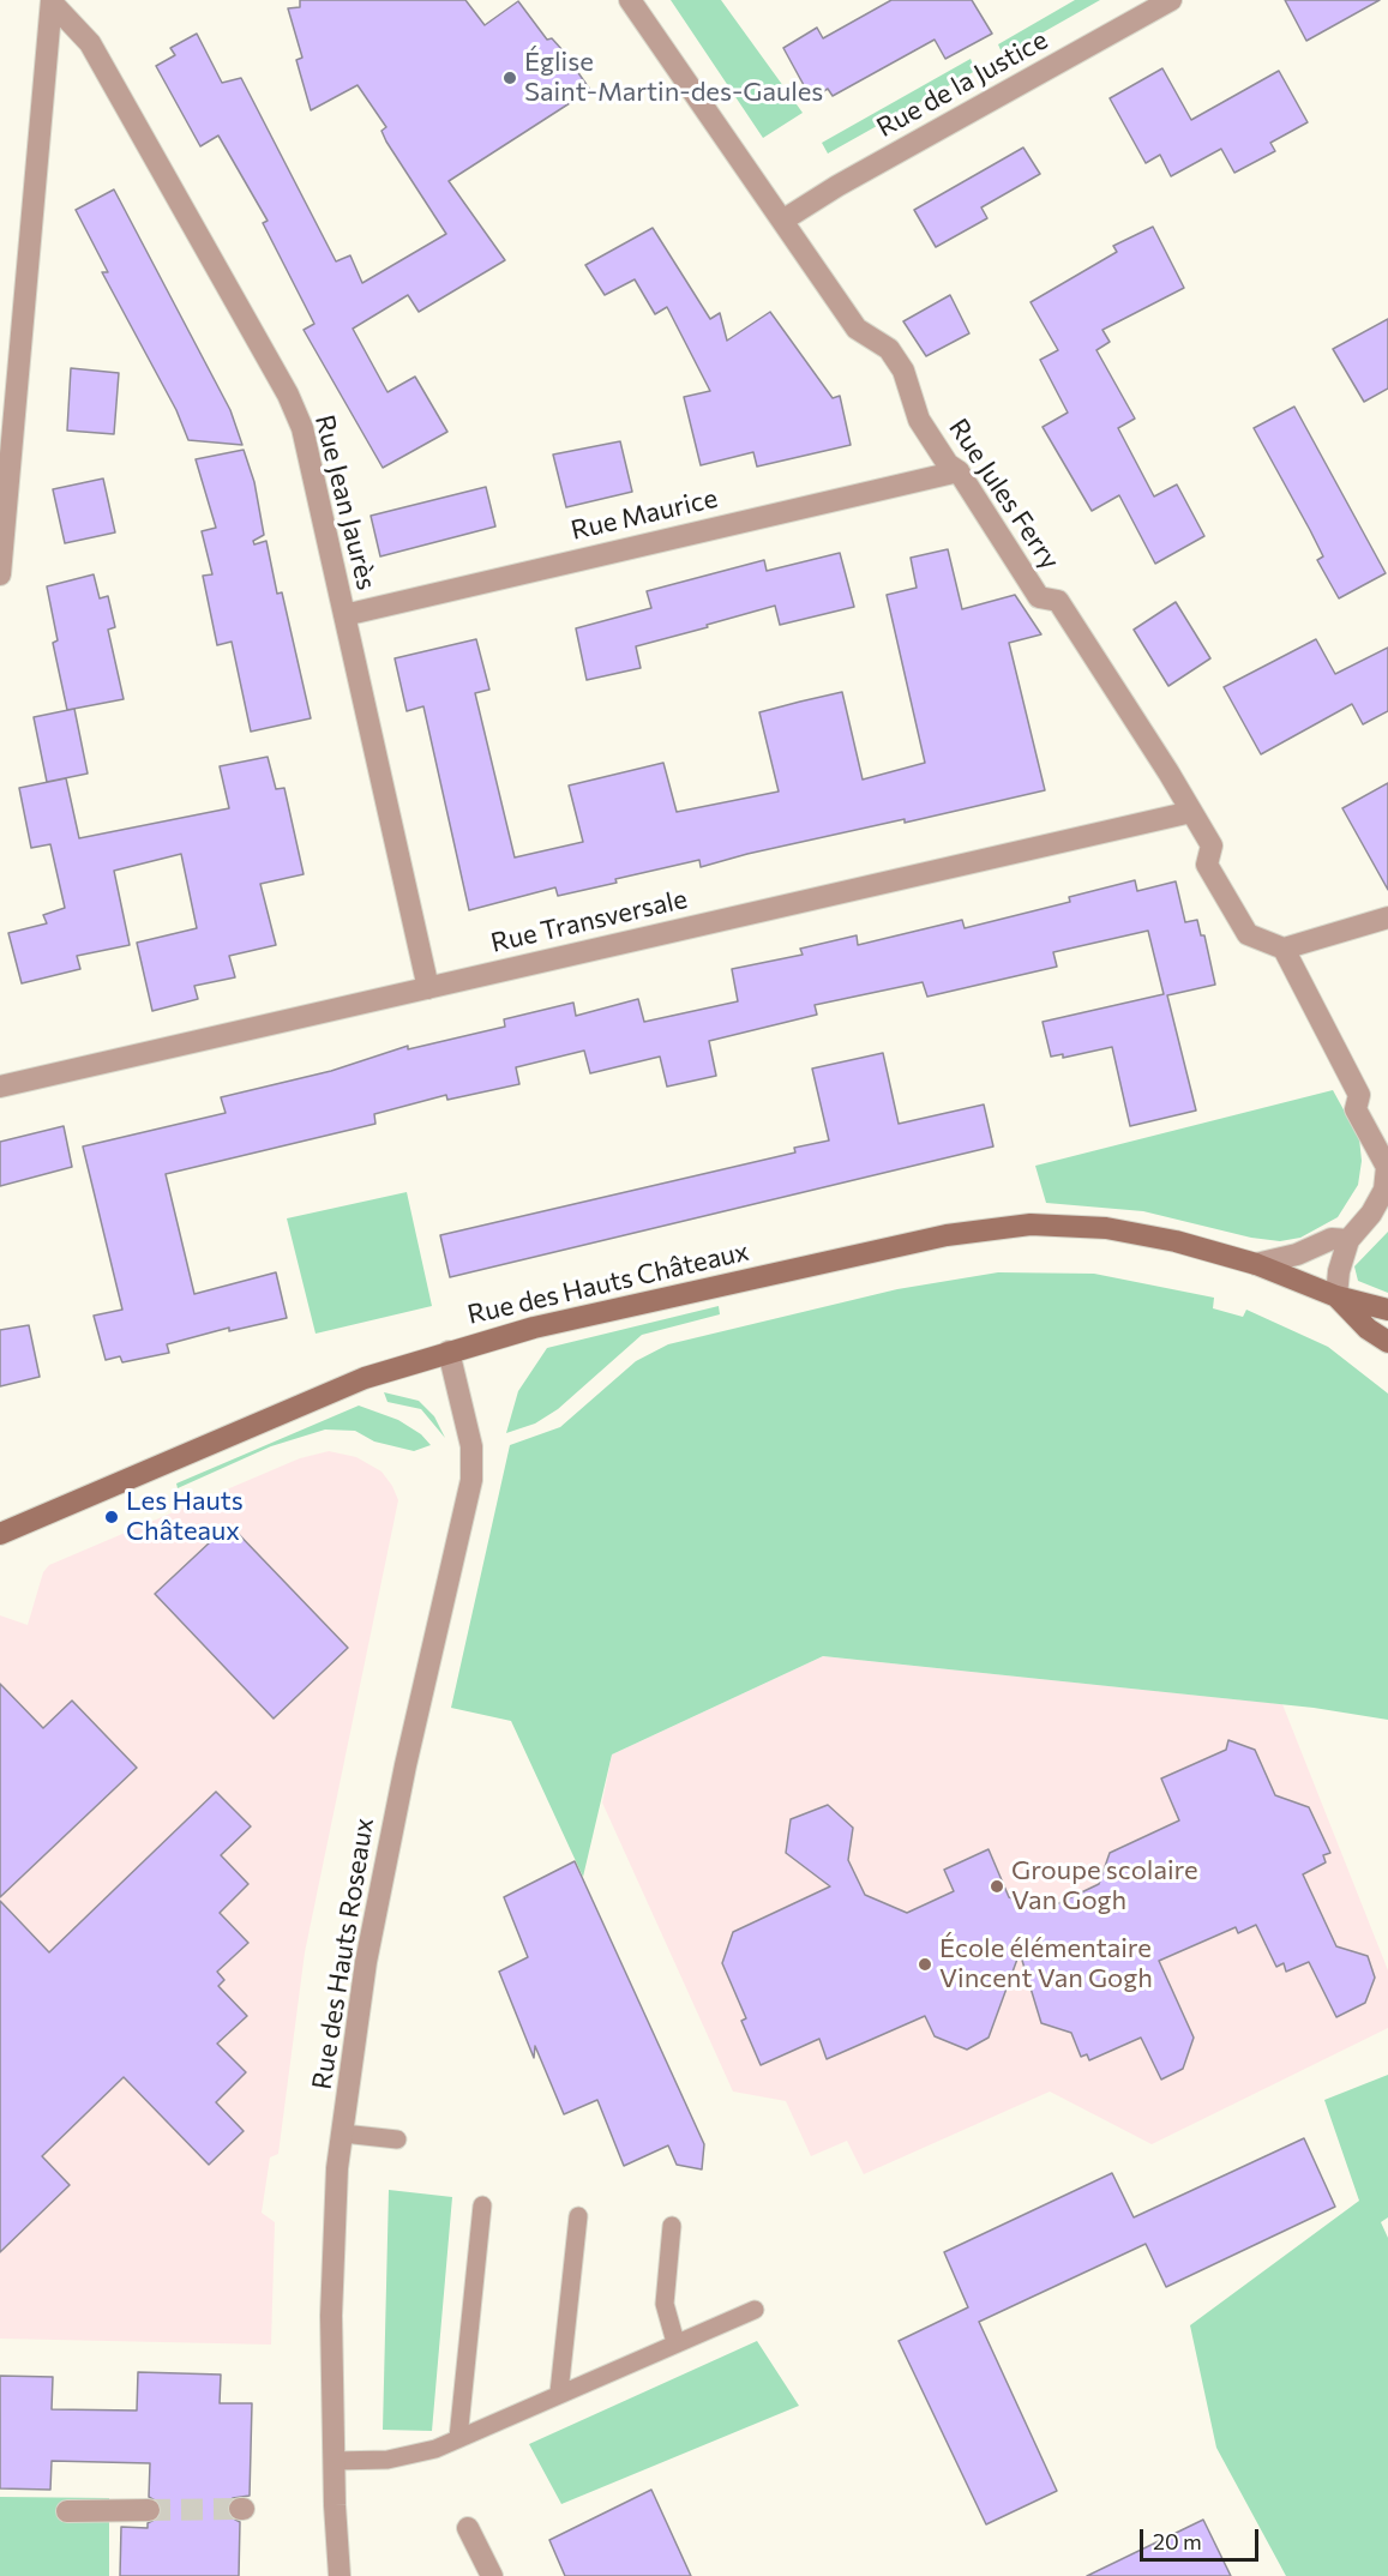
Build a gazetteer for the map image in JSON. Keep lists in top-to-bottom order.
{
  "streets": {
    "street": [
      "Rue de la Justice",
      "Rue Jules Ferry",
      "Rue Jean Jaurès",
      "Rue Maurice",
      "Rue Transversale",
      "Rue des Hauts Châteaux",
      "Rue des Hauts Roseaux"
    ]
  },
  "crossings": [
    ["Rue de la Justice", "Rue Jules Ferry"],
    ["Rue Jules Ferry", "Rue Maurice"],
    ["Rue Jules Ferry", "Rue Transversale"],
    ["Rue Jean Jaurès", "Rue Maurice"],
    ["Rue Jean Jaurès", "Rue Transversale"],
    ["Rue des Hauts Châteaux", "Rue des Hauts Roseaux"]
  ],
  "places": [
    "Église Saint-Martin-des-Gaules",
    "Les Hauts Châteaux",
    "Groupe scolaire Van Gogh",
    "École élémentaire Vincent Van Gogh"
  ],
  "scale_bar": "20 m"
}
